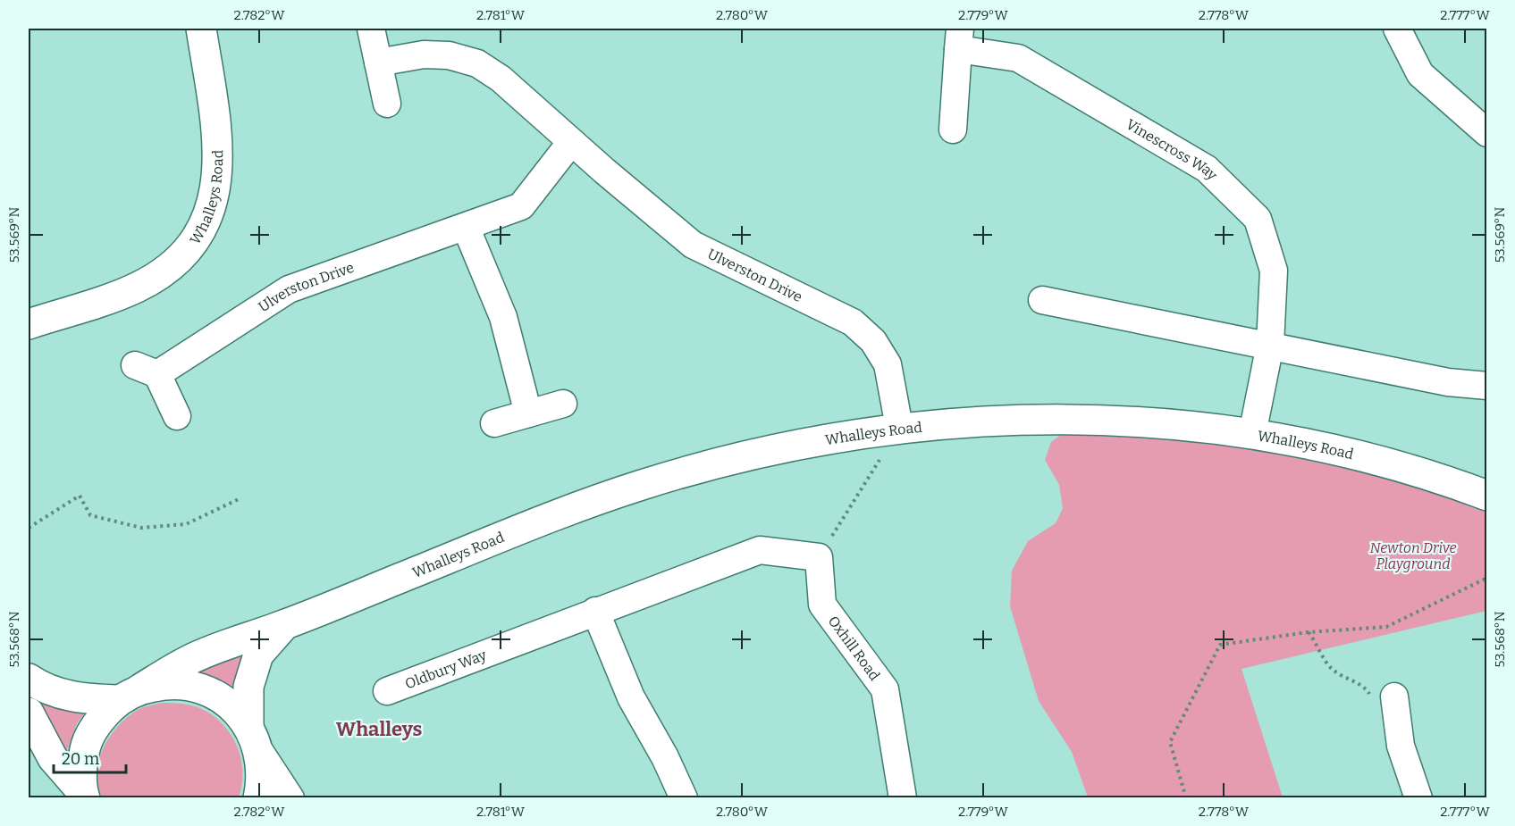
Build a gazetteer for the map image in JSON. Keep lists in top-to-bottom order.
{
  "streets": {
    "street": [
      "Vinescross Way",
      "Whalleys Road",
      "Ulverston Drive",
      "Oxhill Road",
      "Oldbury Way"
    ]
  },
  "crossings": [
    ["Vinescross Way", "Whalleys Road"],
    ["Whalleys Road", "Ulverston Drive"],
    ["Oxhill Road", "Oldbury Way"]
  ],
  "districts": ["Whalleys"],
  "parks": ["Newton Drive Playground"],
  "scale_bar": "20 m",
  "coordinates": [
    "2.782°W",
    "2.781°W",
    "2.780°W",
    "2.779°W",
    "2.778°W",
    "2.777°W",
    "53.569°N",
    "53.568°N"
  ]
}
